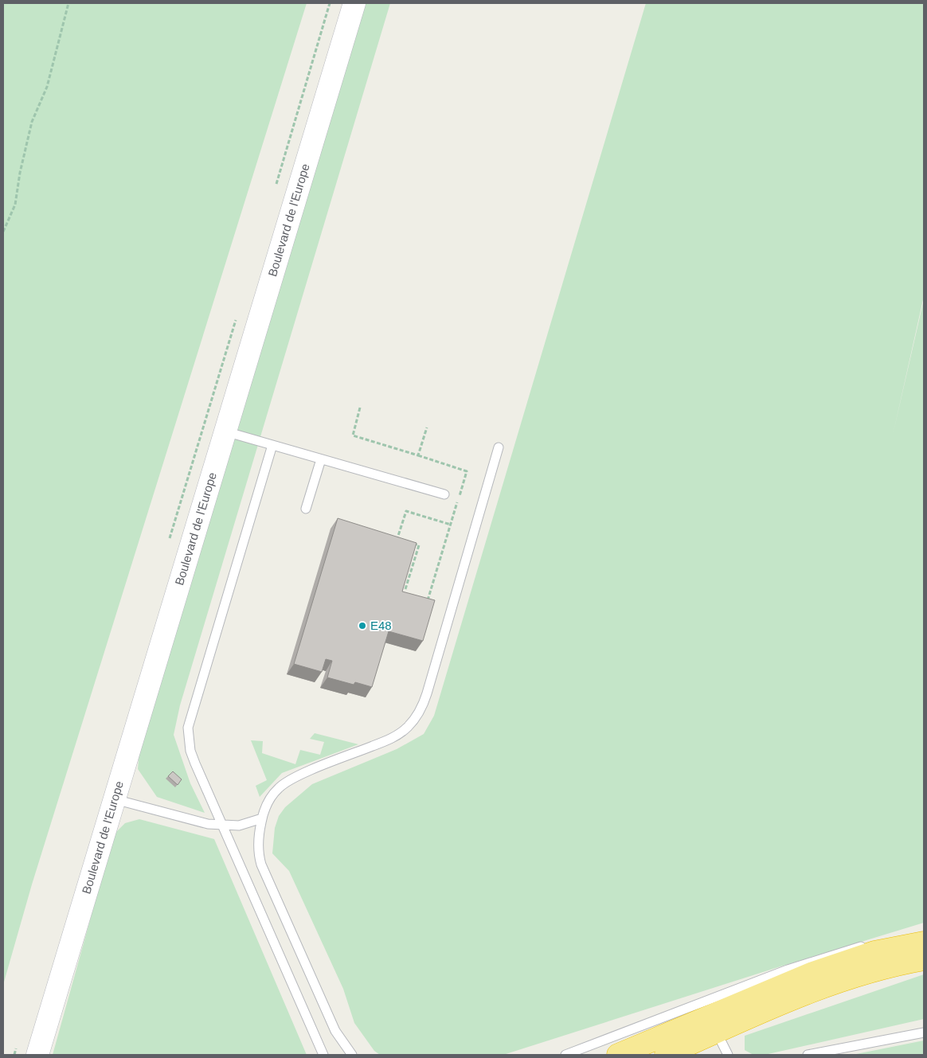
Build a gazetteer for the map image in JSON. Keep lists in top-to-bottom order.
{
  "streets": {
    "main road": ["Boulevard de l'Europe"]
  },
  "places": ["E48"]
}
